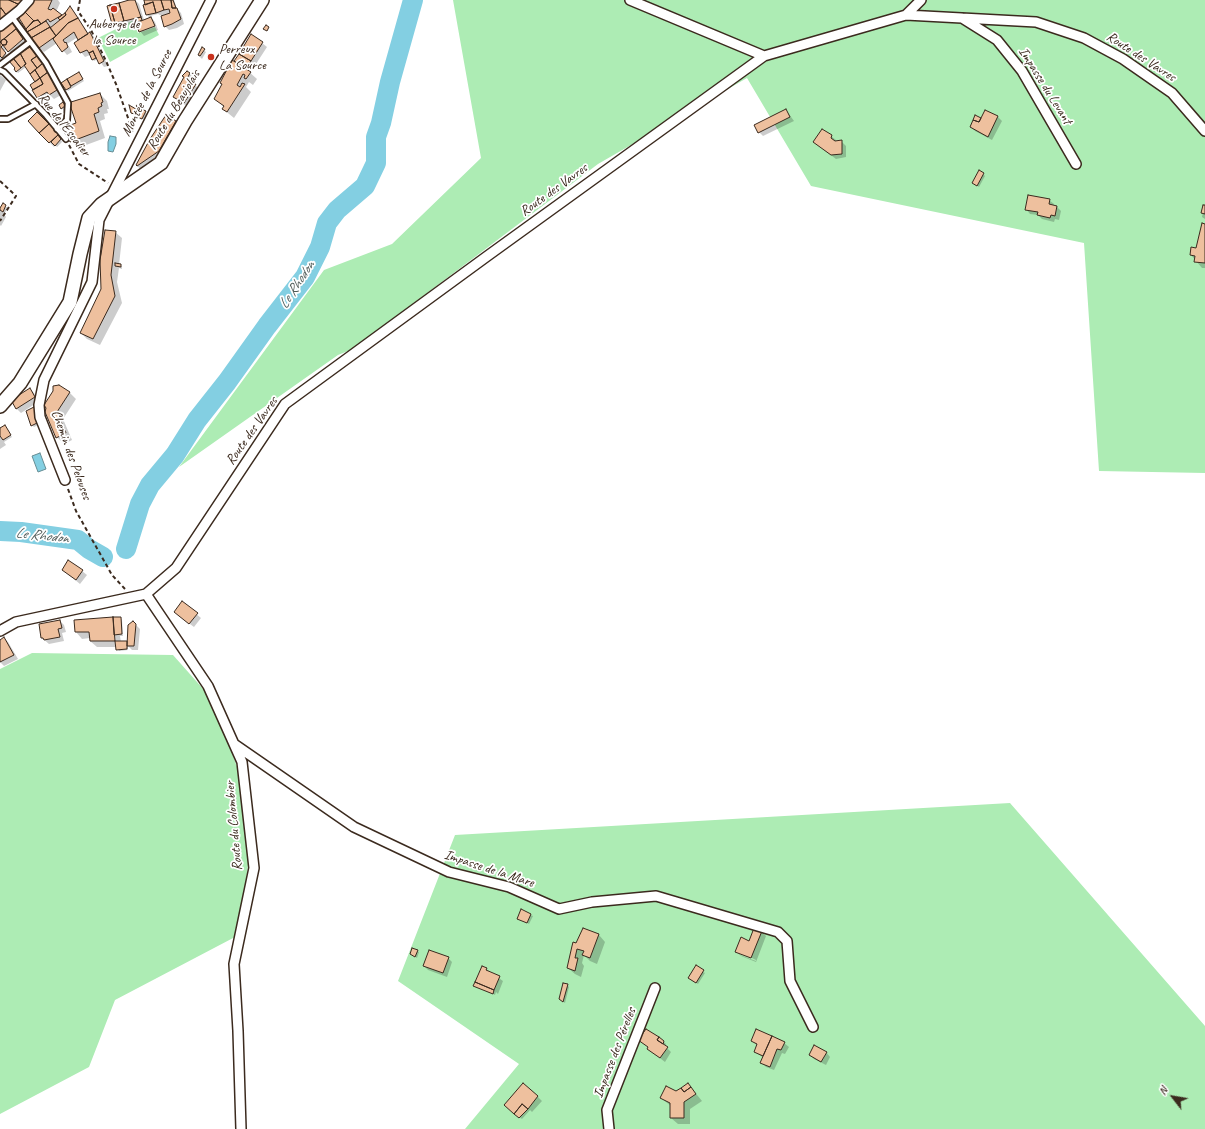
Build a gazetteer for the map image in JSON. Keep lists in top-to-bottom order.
{
  "streets": {
    "main road": ["Route du Beaujolais"],
    "street": [
      "Route des Vavres",
      "Impasse du Levant",
      "Montée de la Source",
      "Chemin des Pelouses",
      "Route du Colombier",
      "Impasse de la Mare",
      "Impasse des Pérelles"
    ],
    "lane": ["Rue de l'Escalier"]
  },
  "crossings": [
    ["Route des Vavres", "Impasse du Levant"],
    ["Route des Vavres", "Chemin des Pelouses"],
    ["Route des Vavres", "Route du Colombier"],
    ["Montée de la Source", "Route du Beaujolais"],
    ["Montée de la Source", "Rue de l'Escalier"],
    ["Montée de la Source", "Chemin des Pelouses"],
    ["Route du Beaujolais", "Rue de l'Escalier"],
    ["Route du Beaujolais", "Chemin des Pelouses"],
    ["Rue de l'Escalier", "Chemin des Pelouses"],
    ["Route du Colombier", "Impasse de la Mare"]
  ],
  "water": ["Le Rhodon"],
  "places": ["Auberge de la Source", "Perreux La Source"],
  "north": "top left"
}
